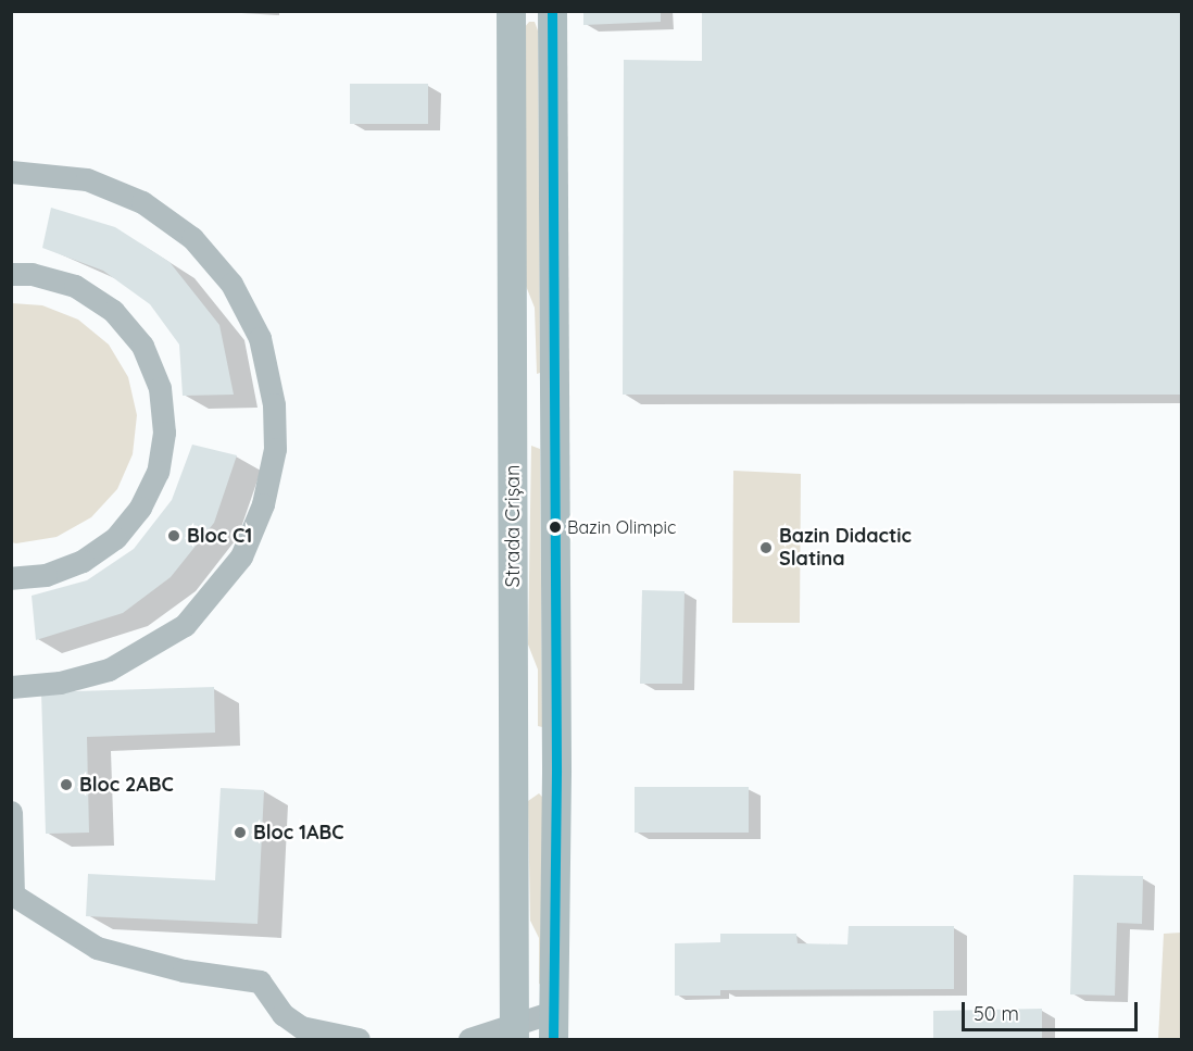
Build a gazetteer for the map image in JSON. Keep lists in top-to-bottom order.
{
  "streets": {
    "main road": ["Strada Crișan"]
  },
  "places": [
    "Bazin Olimpic",
    "Bloc C1",
    "Bazin Didactic Slatina",
    "Bloc 2ABC",
    "Bloc 1ABC"
  ],
  "scale_bar": "50 m"
}
